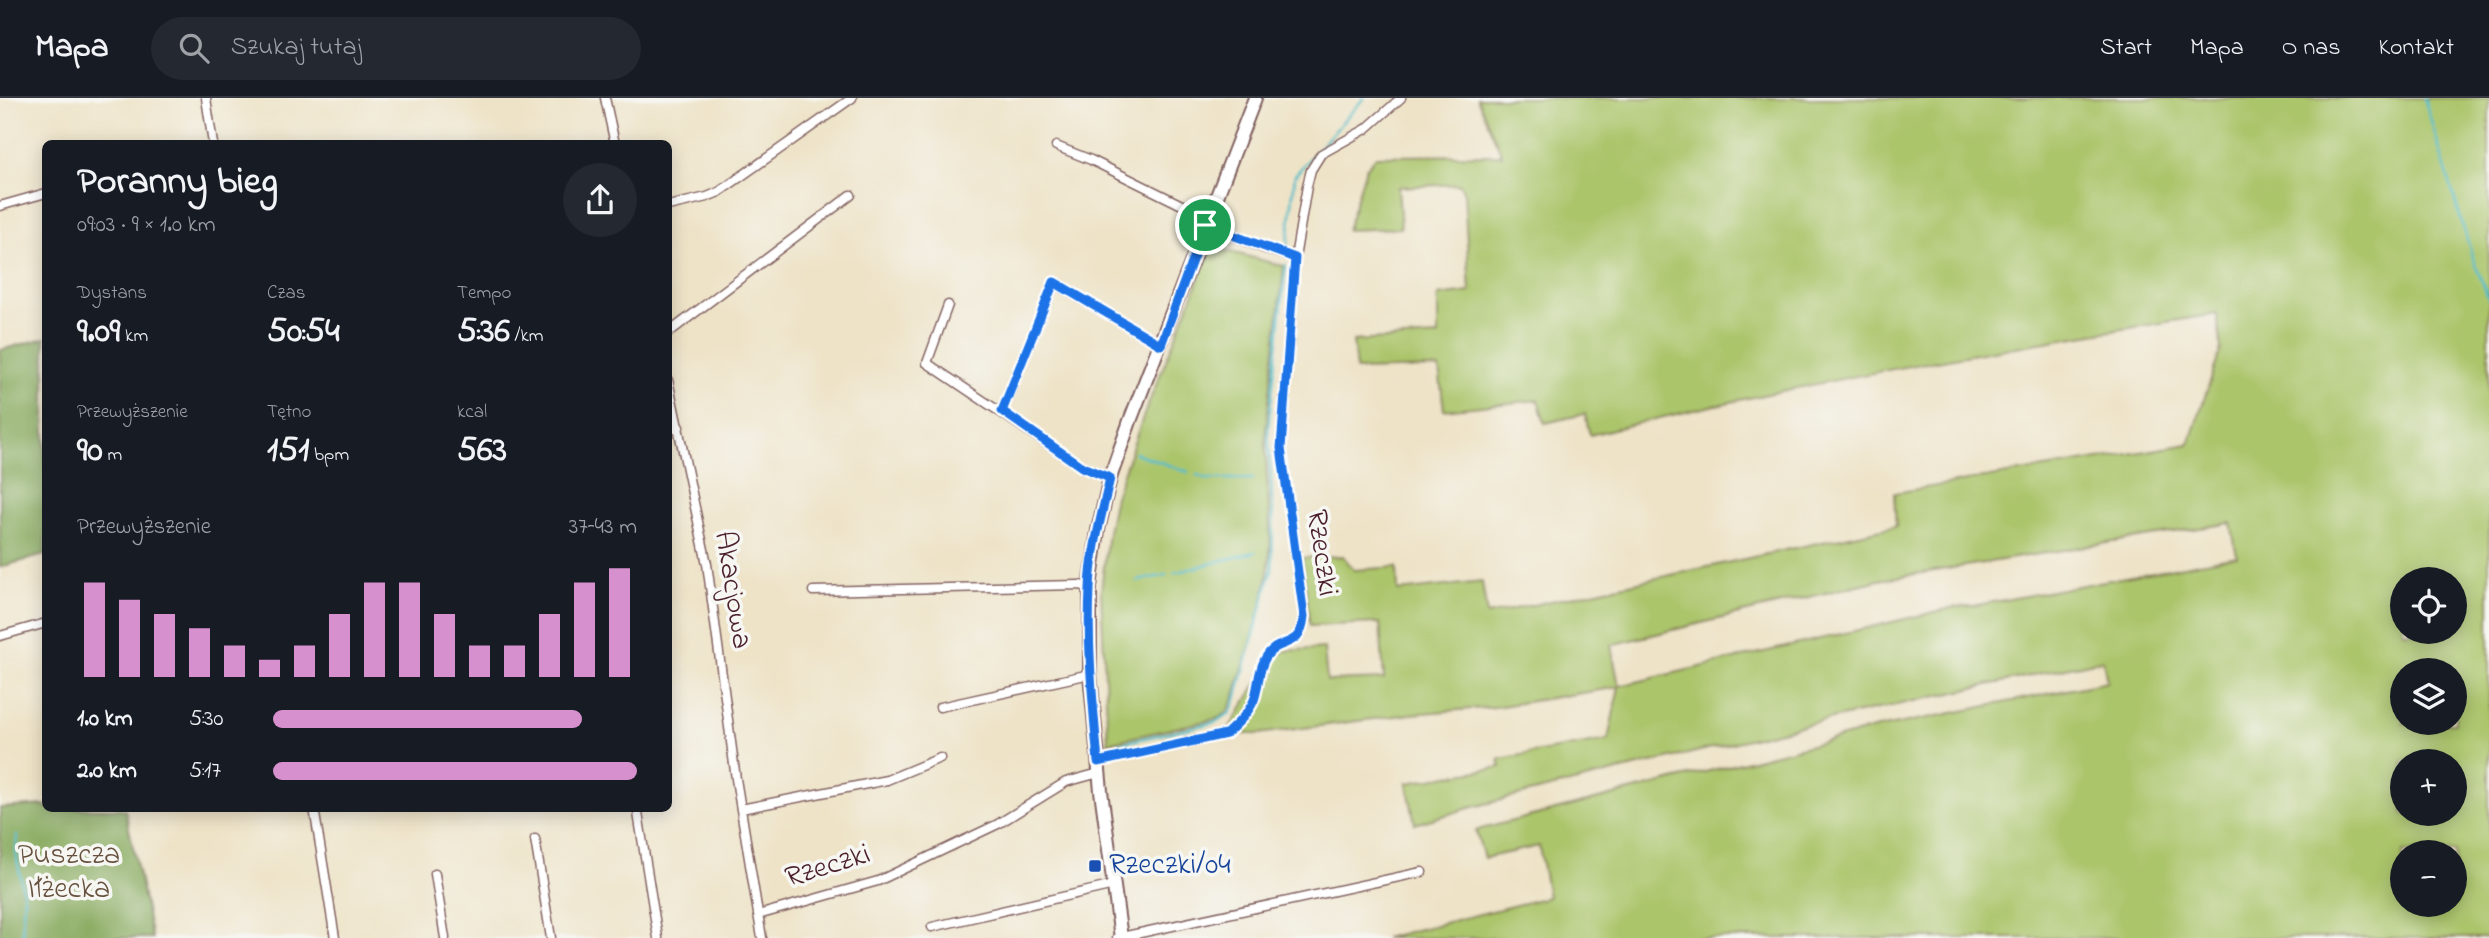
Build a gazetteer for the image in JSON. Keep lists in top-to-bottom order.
{
  "streets": {
    "street": ["Rzeczki", "Akacjowa"]
  },
  "crossings": [
    ["Rzeczki", "Akacjowa"]
  ],
  "parks": ["Puszcza Iłżecka"],
  "places": {
    "transit": ["Rzeczki/04"]
  },
  "page": {
    "header": "Mapa",
    "search": "Szukaj tutaj",
    "nav": [
      "Start",
      "Mapa",
      "O nas",
      "Kontakt"
    ],
    "heading": ["Poranny bieg", "09:03 · 9 × 1.0 km"],
    "stats": [
      ["Dystans", "9.09 km"],
      ["Czas", "50:54"],
      ["Tempo", "5:36 /km"],
      ["Przewyższenie", "90 m"],
      ["Tętno", "151 bpm"],
      ["kcal", "563"]
    ],
    "chart": ["Przewyższenie", "37–43 m"],
    "map_buttons": ["+", "−"],
    "list": [
      {
        "name": "1.0 km",
        "note": "5:30"
      },
      {
        "name": "2.0 km",
        "note": "5:17"
      }
    ]
  }
}
